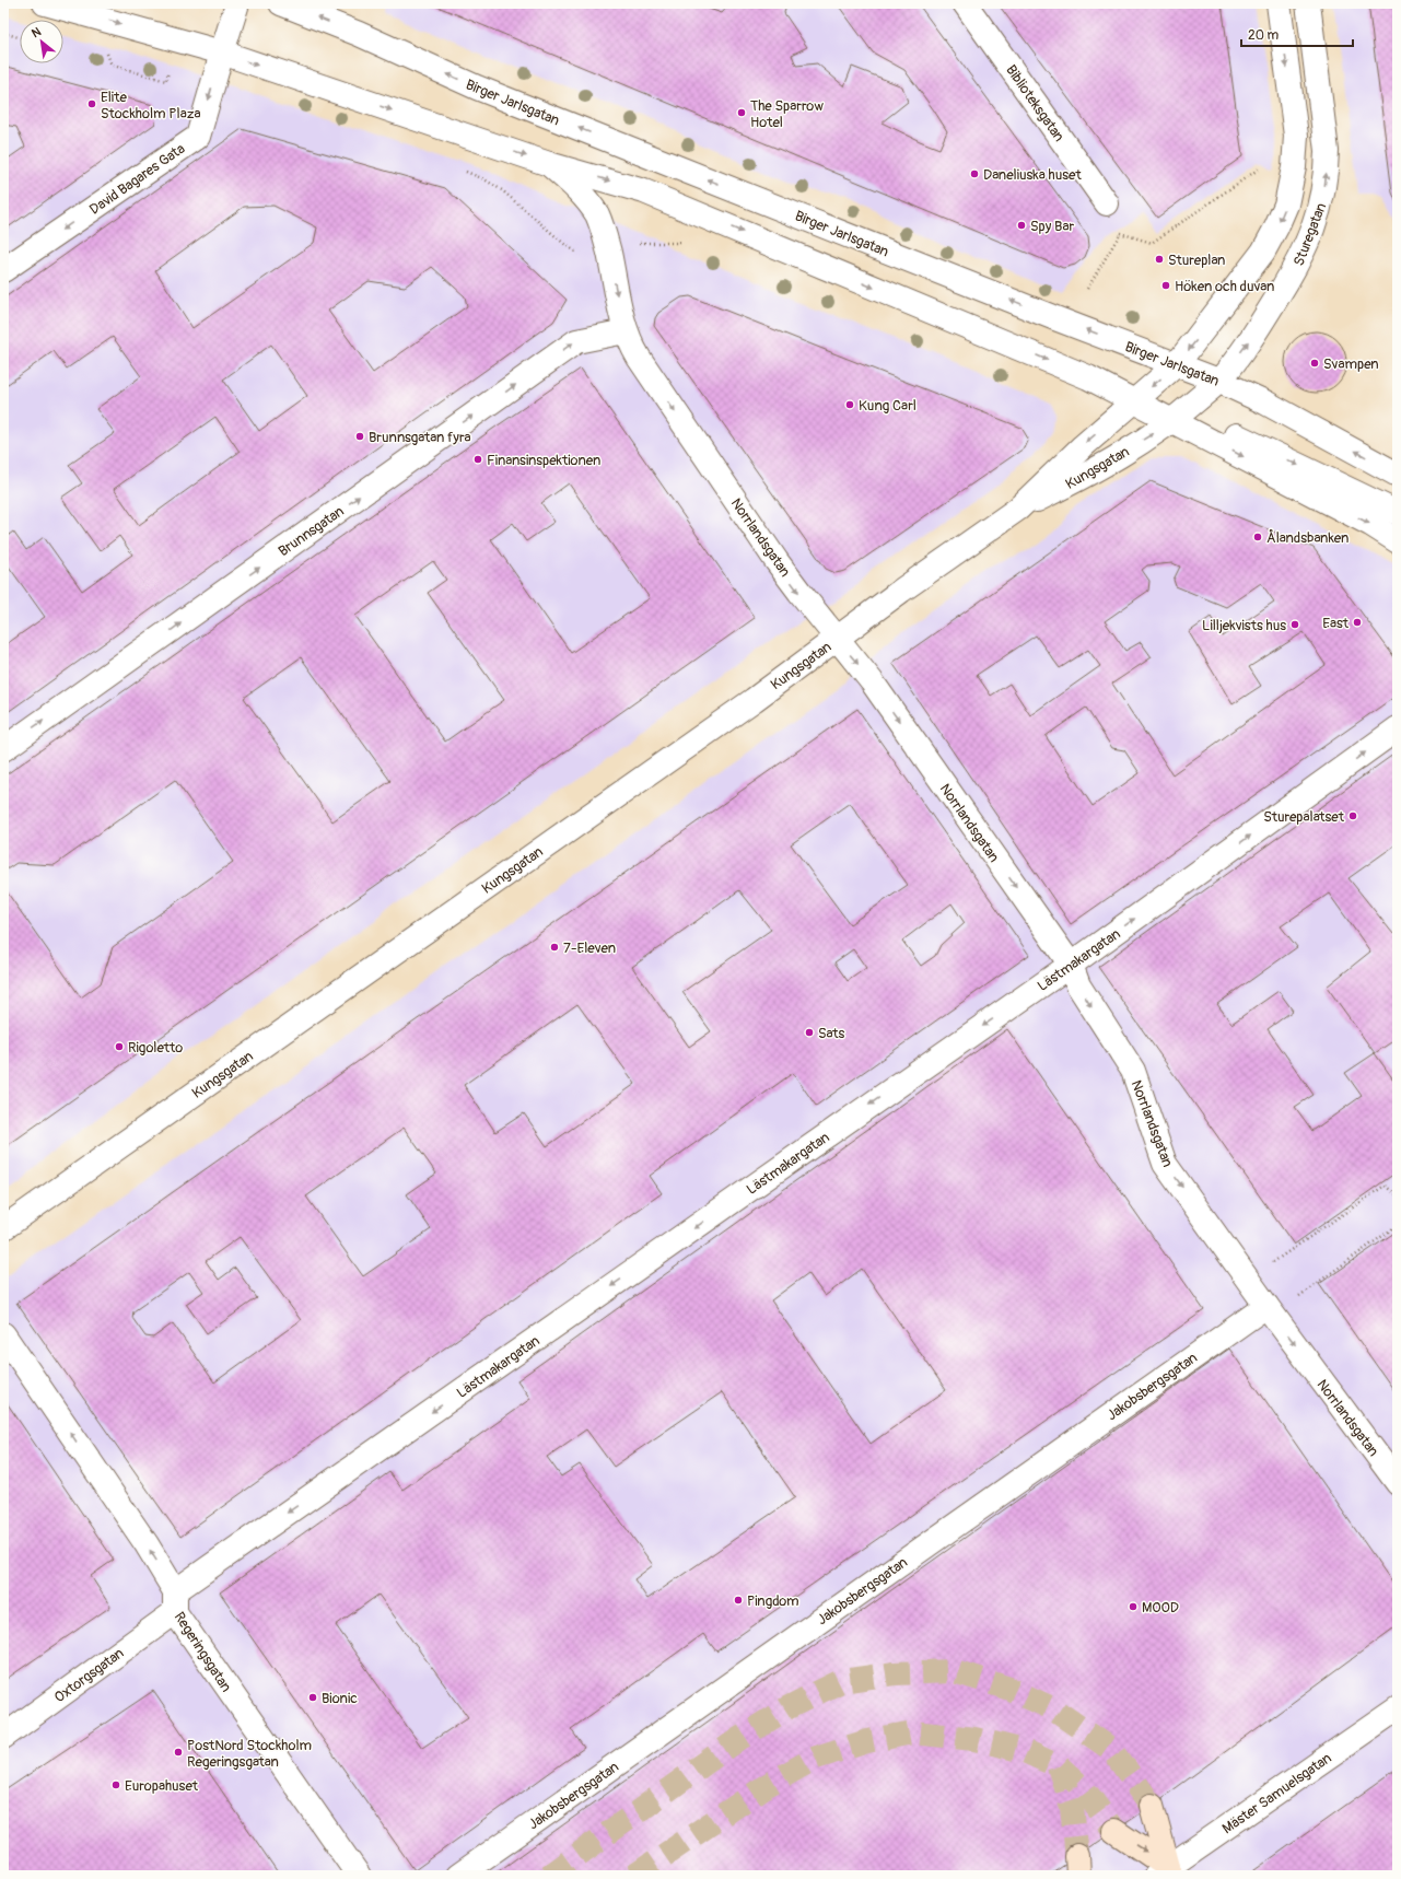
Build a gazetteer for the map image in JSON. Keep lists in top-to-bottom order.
{
  "streets": {
    "street": [
      "Birger Jarlsgatan",
      "Biblioteksgatan",
      "David Bagares Gata",
      "Sturegatan",
      "Kungsgatan",
      "Brunnsgatan",
      "Norrlandsgatan",
      "Lästmakargatan",
      "Jakobsbergsgatan",
      "Regeringsgatan",
      "Oxtorgsgatan",
      "Mäster Samuelsgatan"
    ]
  },
  "crossings": [
    ["Birger Jarlsgatan", "Sturegatan"],
    ["Sturegatan", "Kungsgatan"],
    ["Kungsgatan", "Norrlandsgatan"],
    ["Brunnsgatan", "Norrlandsgatan"],
    ["Norrlandsgatan", "Lästmakargatan"],
    ["Norrlandsgatan", "Jakobsbergsgatan"],
    ["Lästmakargatan", "Regeringsgatan"],
    ["Lästmakargatan", "Oxtorgsgatan"],
    ["Regeringsgatan", "Oxtorgsgatan"]
  ],
  "one_way": [
    "David Bagares Gata",
    "Brunnsgatan",
    "Norrlandsgatan",
    "Regeringsgatan"
  ],
  "places": [
    "Elite Stockholm Plaza",
    "The Sparrow Hotel",
    "Daneliuska huset",
    "Spy Bar",
    "Stureplan",
    "Höken och duvan",
    "Svampen",
    "Kung Carl",
    "Brunnsgatan fyra",
    "Finansinspektionen",
    "Ålandsbanken",
    "East",
    "Lilljekvists hus",
    "Sturepalatset",
    "7-Eleven",
    "Sats",
    "Rigoletto",
    "Pingdom",
    "MOOD",
    "Bionic",
    "PostNord Stockholm Regeringsgatan",
    "Europahuset"
  ],
  "scale_bar": "20 m",
  "north": "top left"
}
